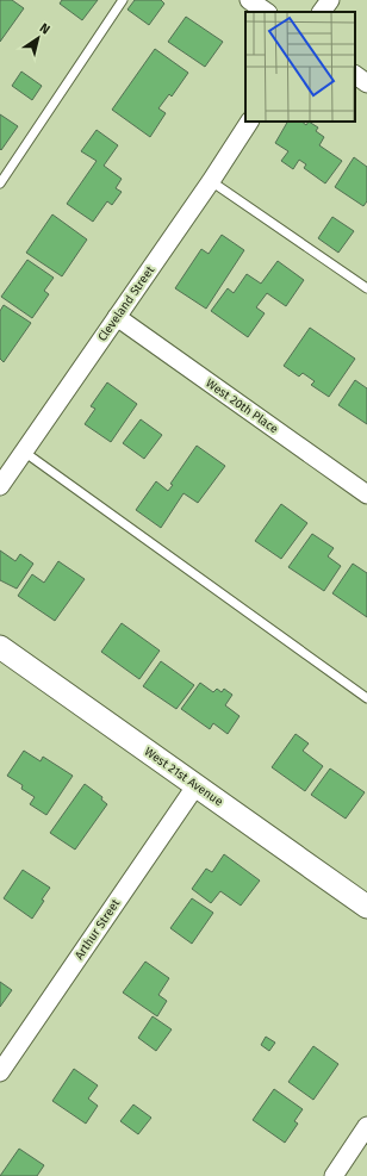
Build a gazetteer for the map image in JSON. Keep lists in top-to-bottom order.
{
  "streets": {
    "street": [
      "Cleveland Street",
      "West 20th Place",
      "West 21st Avenue",
      "Arthur Street"
    ]
  },
  "crossings": [
    ["Cleveland Street", "West 20th Place"],
    ["West 21st Avenue", "Arthur Street"]
  ],
  "north": "top right"
}
